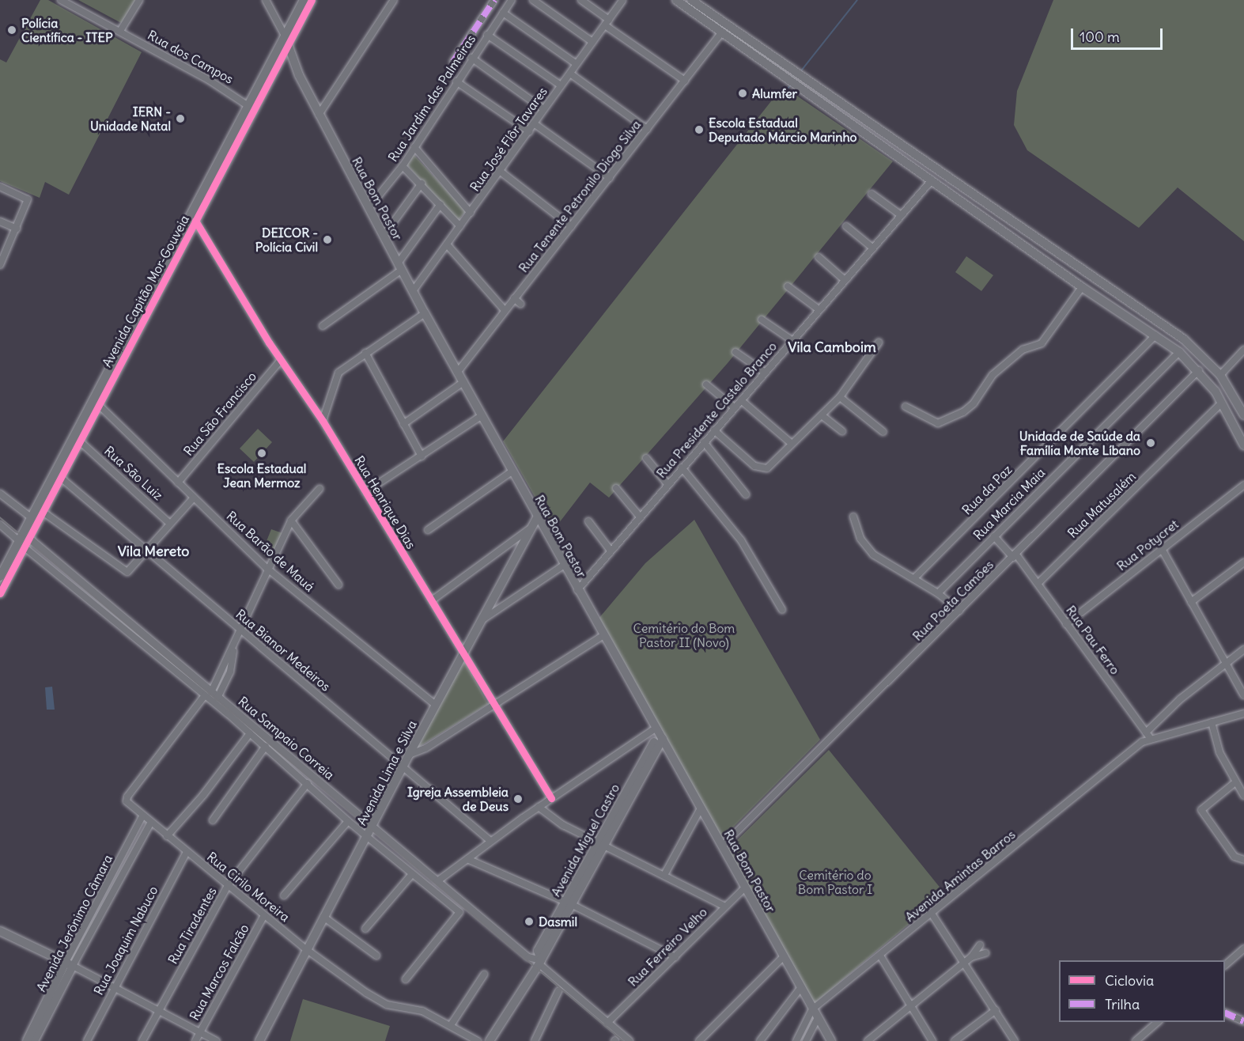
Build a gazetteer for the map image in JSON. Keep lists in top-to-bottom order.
{
  "streets": {
    "main road": [
      "Rua Bom Pastor",
      "Avenida Capitão Mor-Gouveia",
      "Avenida Lima e Silva",
      "Avenida Miguel Castro",
      "Avenida Jerônimo Câmara"
    ],
    "street": [
      "Rua dos Campos",
      "Rua Jardim das Palmeiras",
      "Rua José Flôr Tavares",
      "Rua Tenente Petronilo Diogo Silva",
      "Rua Presidente Castelo Branco",
      "Rua São Francisco",
      "Rua São Luiz",
      "Rua da Paz",
      "Rua Henrique Dias",
      "Rua Marcia Maia",
      "Rua Matusalém",
      "Rua Potycret",
      "Rua Barão de Mauá",
      "Rua Poeta Camões",
      "Rua Pau Ferro",
      "Rua Bianor Medeiros",
      "Rua Sampaio Correia",
      "Avenida Amintas Barros",
      "Rua Cirilo Moreira",
      "Rua Tiradentes",
      "Rua Joaquim Nabuco",
      "Rua Ferreiro Velho",
      "Rua Marcos Falcão"
    ]
  },
  "crossings": [
    ["Rua dos Campos", "Avenida Capitão Mor-Gouveia"],
    ["Rua Jardim das Palmeiras", "Rua Bom Pastor"],
    ["Rua José Flôr Tavares", "Rua Bom Pastor"],
    ["Rua Tenente Petronilo Diogo Silva", "Rua Bom Pastor"],
    ["Rua Bom Pastor", "Avenida Capitão Mor-Gouveia"],
    ["Rua Bom Pastor", "Rua Presidente Castelo Branco"],
    ["Rua Bom Pastor", "Rua Poeta Camões"],
    ["Rua Bom Pastor", "Avenida Lima e Silva"],
    ["Rua Bom Pastor", "Avenida Miguel Castro"],
    ["Rua Bom Pastor", "Avenida Amintas Barros"],
    ["Rua Bom Pastor", "Rua Ferreiro Velho"],
    ["Avenida Capitão Mor-Gouveia", "Rua São Luiz"],
    ["Avenida Capitão Mor-Gouveia", "Rua Henrique Dias"],
    ["Avenida Capitão Mor-Gouveia", "Rua Barão de Mauá"],
    ["Avenida Capitão Mor-Gouveia", "Rua Bianor Medeiros"],
    ["Avenida Capitão Mor-Gouveia", "Rua Sampaio Correia"],
    ["Rua São Francisco", "Rua Henrique Dias"],
    ["Rua São Francisco", "Rua Barão de Mauá"],
    ["Rua Henrique Dias", "Avenida Lima e Silva"],
    ["Rua Marcia Maia", "Rua Pau Ferro"],
    ["Rua Matusalém", "Rua Pau Ferro"],
    ["Rua Potycret", "Rua Pau Ferro"],
    ["Rua Barão de Mauá", "Avenida Lima e Silva"],
    ["Rua Poeta Camões", "Rua Pau Ferro"],
    ["Rua Pau Ferro", "Avenida Amintas Barros"],
    ["Rua Bianor Medeiros", "Avenida Lima e Silva"],
    ["Rua Sampaio Correia", "Avenida Lima e Silva"],
    ["Rua Sampaio Correia", "Rua Cirilo Moreira"],
    ["Rua Sampaio Correia", "Rua Tiradentes"],
    ["Rua Sampaio Correia", "Rua Ferreiro Velho"],
    ["Avenida Lima e Silva", "Rua Cirilo Moreira"],
    ["Rua Cirilo Moreira", "Avenida Jerônimo Câmara"],
    ["Rua Cirilo Moreira", "Rua Tiradentes"],
    ["Rua Cirilo Moreira", "Rua Joaquim Nabuco"],
    ["Rua Cirilo Moreira", "Rua Marcos Falcão"]
  ],
  "districts": ["Vila Camboim", "Vila Mereto"],
  "parks": ["Cemitério do Bom Pastor II (Novo)", "Cemitério do Bom Pastor I"],
  "places": [
    "Polícia Científica - ITEP",
    "Alumfer",
    "IERN - Unidade Natal",
    "Escola Estadual Deputado Márcio Marinho",
    "DEICOR - Polícia Civil",
    "Unidade de Saúde da Família Monte Líbano",
    "Escola Estadual Jean Mermoz",
    "Igreja Assembleia de Deus",
    "Dasmil"
  ],
  "legend": ["Ciclovia", "Trilha"],
  "scale_bar": "100 m"
}
